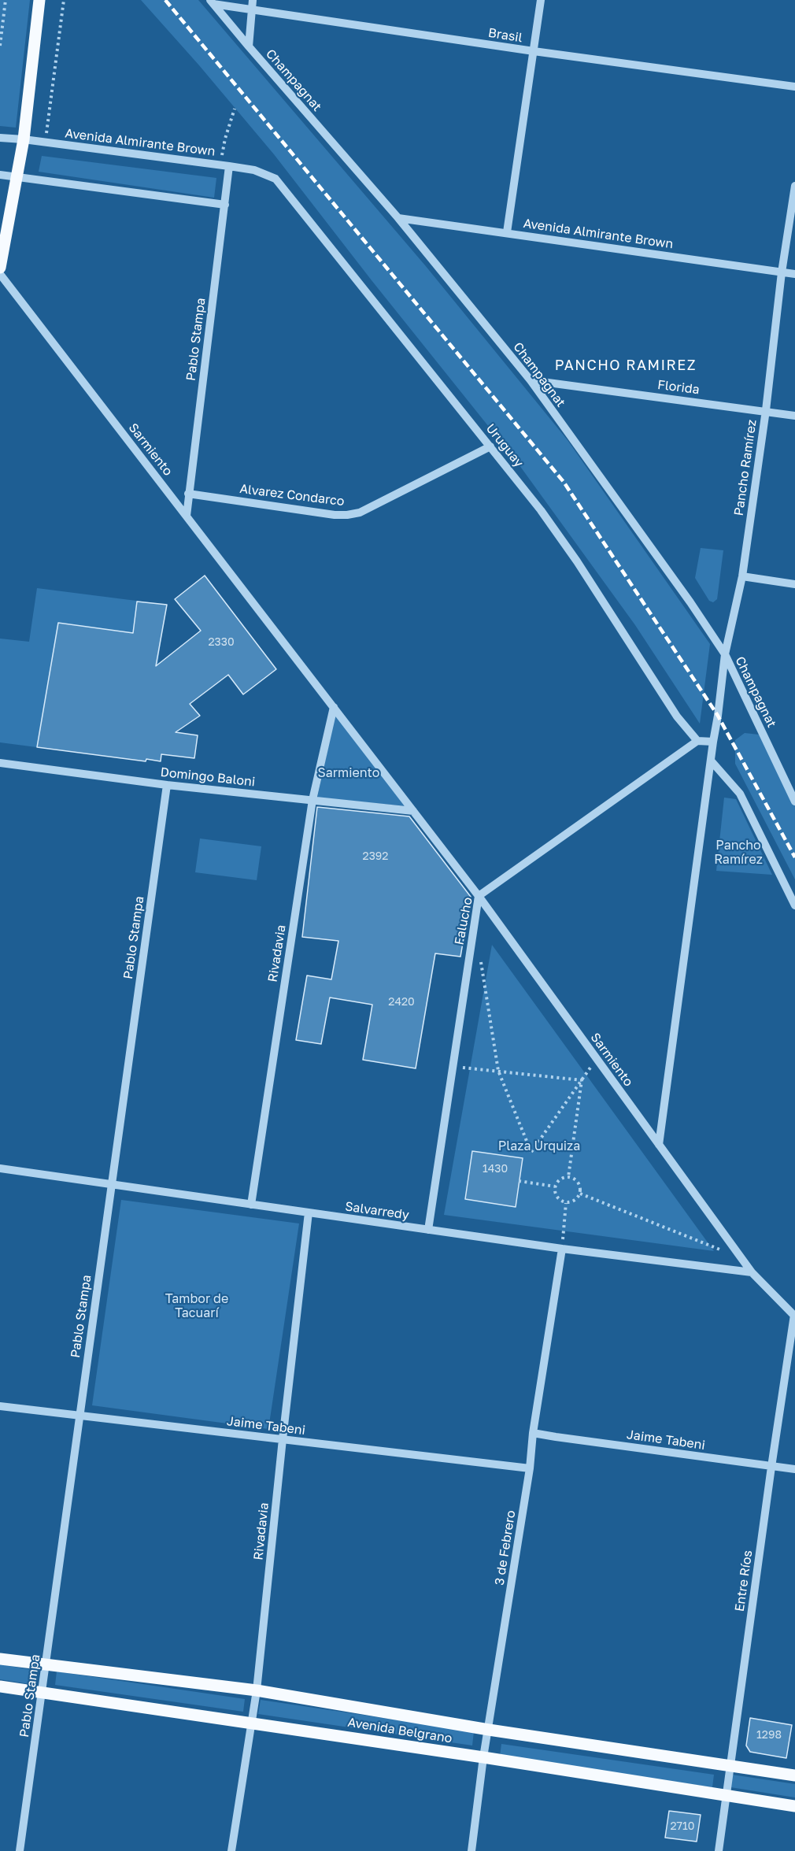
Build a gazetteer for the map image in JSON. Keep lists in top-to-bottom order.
{
  "streets": {
    "main road": ["Avenida Belgrano"],
    "street": [
      "Brasil",
      "Champagnat",
      "Avenida Almirante Brown",
      "Pablo Stampa",
      "Florida",
      "Uruguay",
      "Sarmiento",
      "Pancho Ramírez",
      "Alvarez Condarco",
      "Domingo Baloni",
      "Falucho",
      "Rivadavia",
      "Salvarredy",
      "Jaime Tabeni",
      "3 de Febrero",
      "Entre Ríos"
    ]
  },
  "crossings": [
    ["Brasil", "Champagnat"],
    ["Champagnat", "Avenida Almirante Brown"],
    ["Champagnat", "Florida"],
    ["Champagnat", "Pancho Ramírez"],
    ["Avenida Almirante Brown", "Pablo Stampa"],
    ["Avenida Almirante Brown", "Uruguay"],
    ["Avenida Almirante Brown", "Pancho Ramírez"],
    ["Pablo Stampa", "Sarmiento"],
    ["Pablo Stampa", "Alvarez Condarco"],
    ["Pablo Stampa", "Domingo Baloni"],
    ["Pablo Stampa", "Salvarredy"],
    ["Pablo Stampa", "Jaime Tabeni"],
    ["Pablo Stampa", "Avenida Belgrano"],
    ["Florida", "Pancho Ramírez"],
    ["Uruguay", "Alvarez Condarco"],
    ["Uruguay", "Falucho"],
    ["Sarmiento", "Pancho Ramírez"],
    ["Sarmiento", "Domingo Baloni"],
    ["Sarmiento", "Falucho"],
    ["Sarmiento", "Rivadavia"],
    ["Sarmiento", "Salvarredy"],
    ["Sarmiento", "Entre Ríos"],
    ["Domingo Baloni", "Rivadavia"],
    ["Falucho", "Salvarredy"],
    ["Rivadavia", "Salvarredy"],
    ["Rivadavia", "Jaime Tabeni"],
    ["Rivadavia", "Avenida Belgrano"],
    ["Salvarredy", "3 de Febrero"],
    ["Jaime Tabeni", "3 de Febrero"],
    ["Jaime Tabeni", "Entre Ríos"],
    ["3 de Febrero", "Avenida Belgrano"],
    ["Entre Ríos", "Avenida Belgrano"]
  ],
  "districts": ["PANCHO RAMIREZ"],
  "parks": [
    "Sarmiento",
    "Pancho Ramírez",
    "Plaza Urquiza",
    "Tambor de Tacuarí"
  ],
  "house_numbers": [
    "2330",
    "2392",
    "2420",
    "1430",
    "1298",
    "2710"
  ]
}
